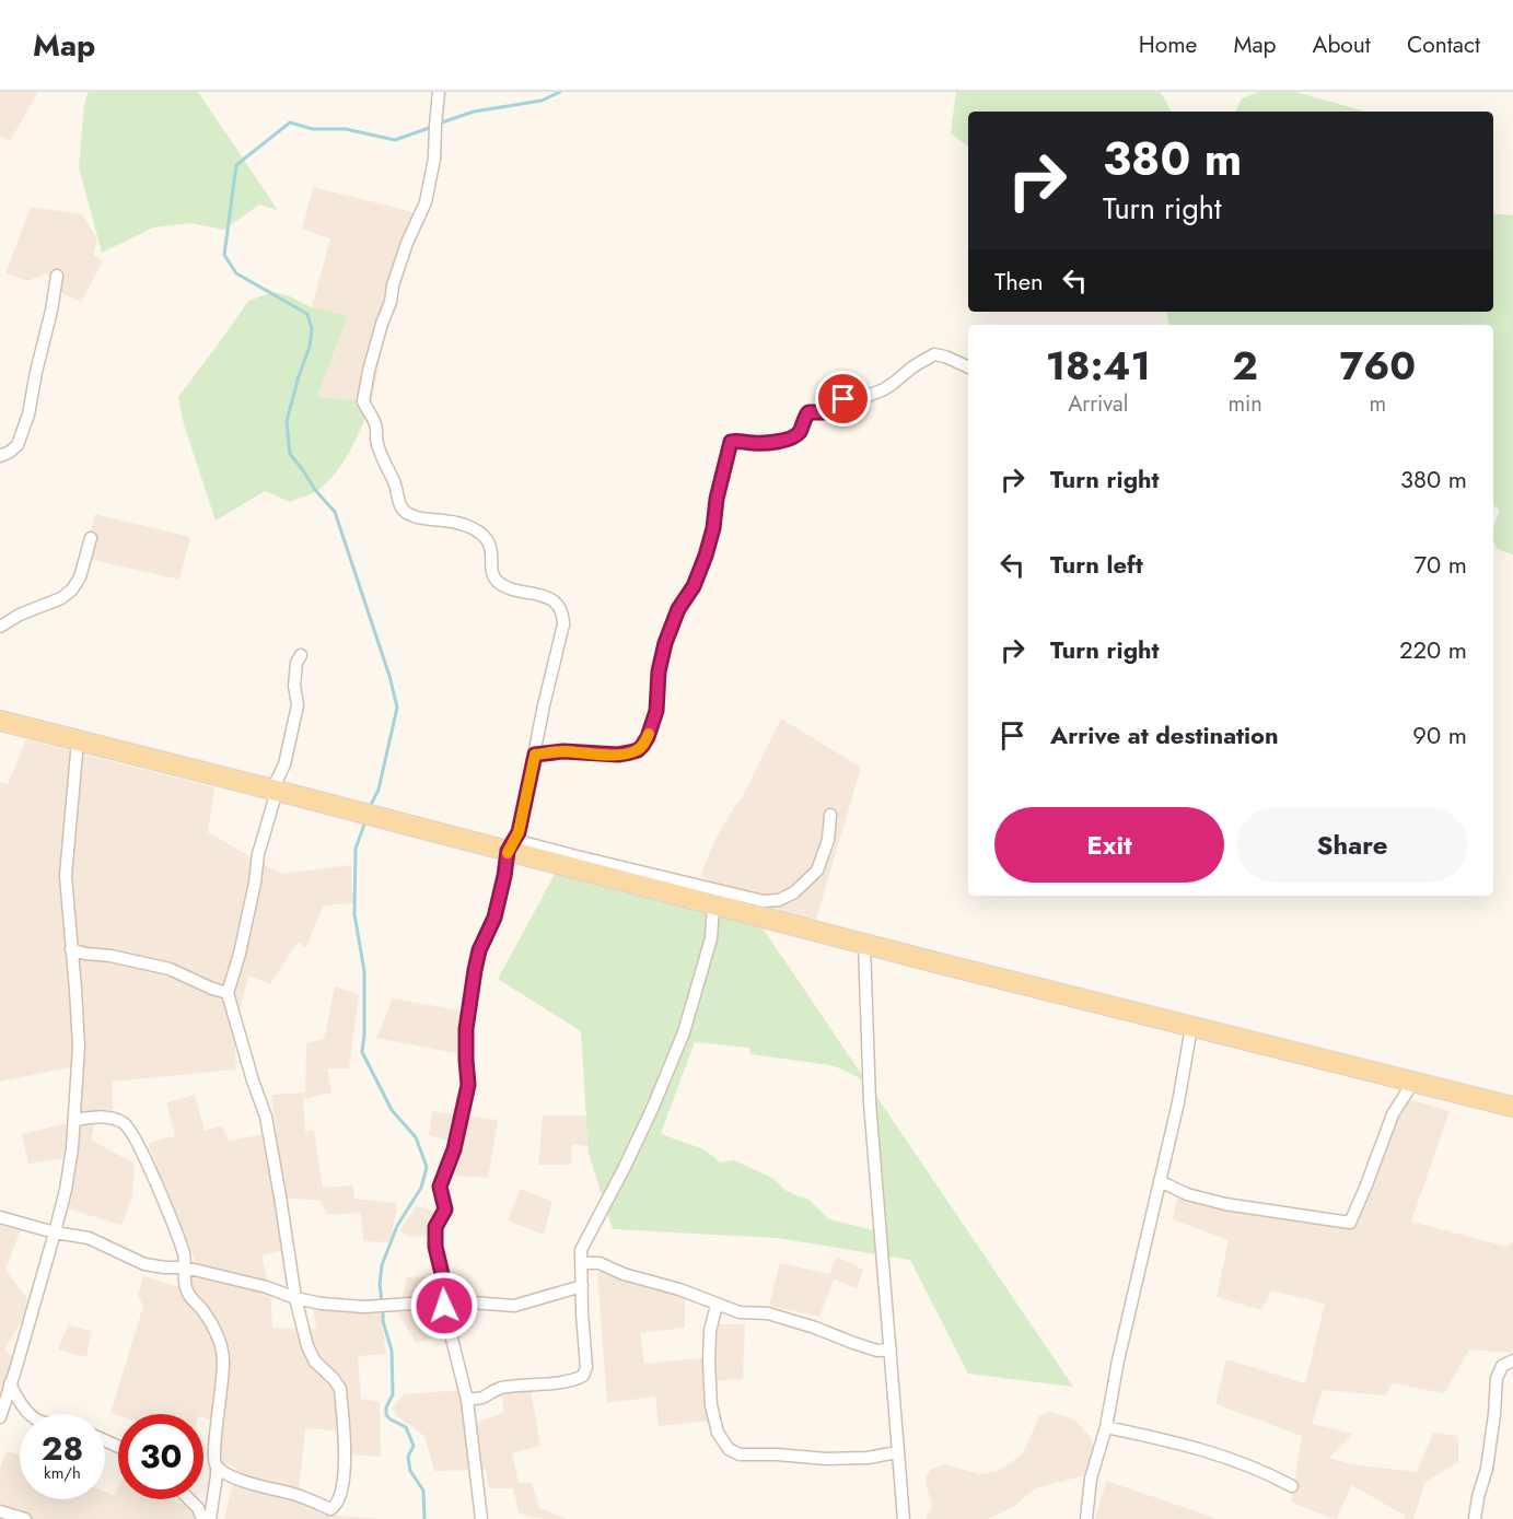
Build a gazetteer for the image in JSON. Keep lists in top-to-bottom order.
{
  "page": {
    "header": "Map",
    "nav": [
      "Home",
      "Map",
      "About",
      "Contact"
    ],
    "turn": ["380 m", "Turn right"],
    "then": "Then",
    "eta": [
      "18:41",
      "Arrival",
      "2",
      "min",
      "760",
      "m"
    ],
    "list": [
      {
        "name": "Turn right",
        "value": "380 m"
      },
      {
        "name": "Turn left",
        "value": "70 m"
      },
      {
        "name": "Turn right",
        "value": "220 m"
      },
      {
        "name": "Arrive at destination",
        "value": "90 m"
      }
    ],
    "buttons": ["Exit", "Share"],
    "speed": "28 km/h",
    "limit": "30"
  }
}
